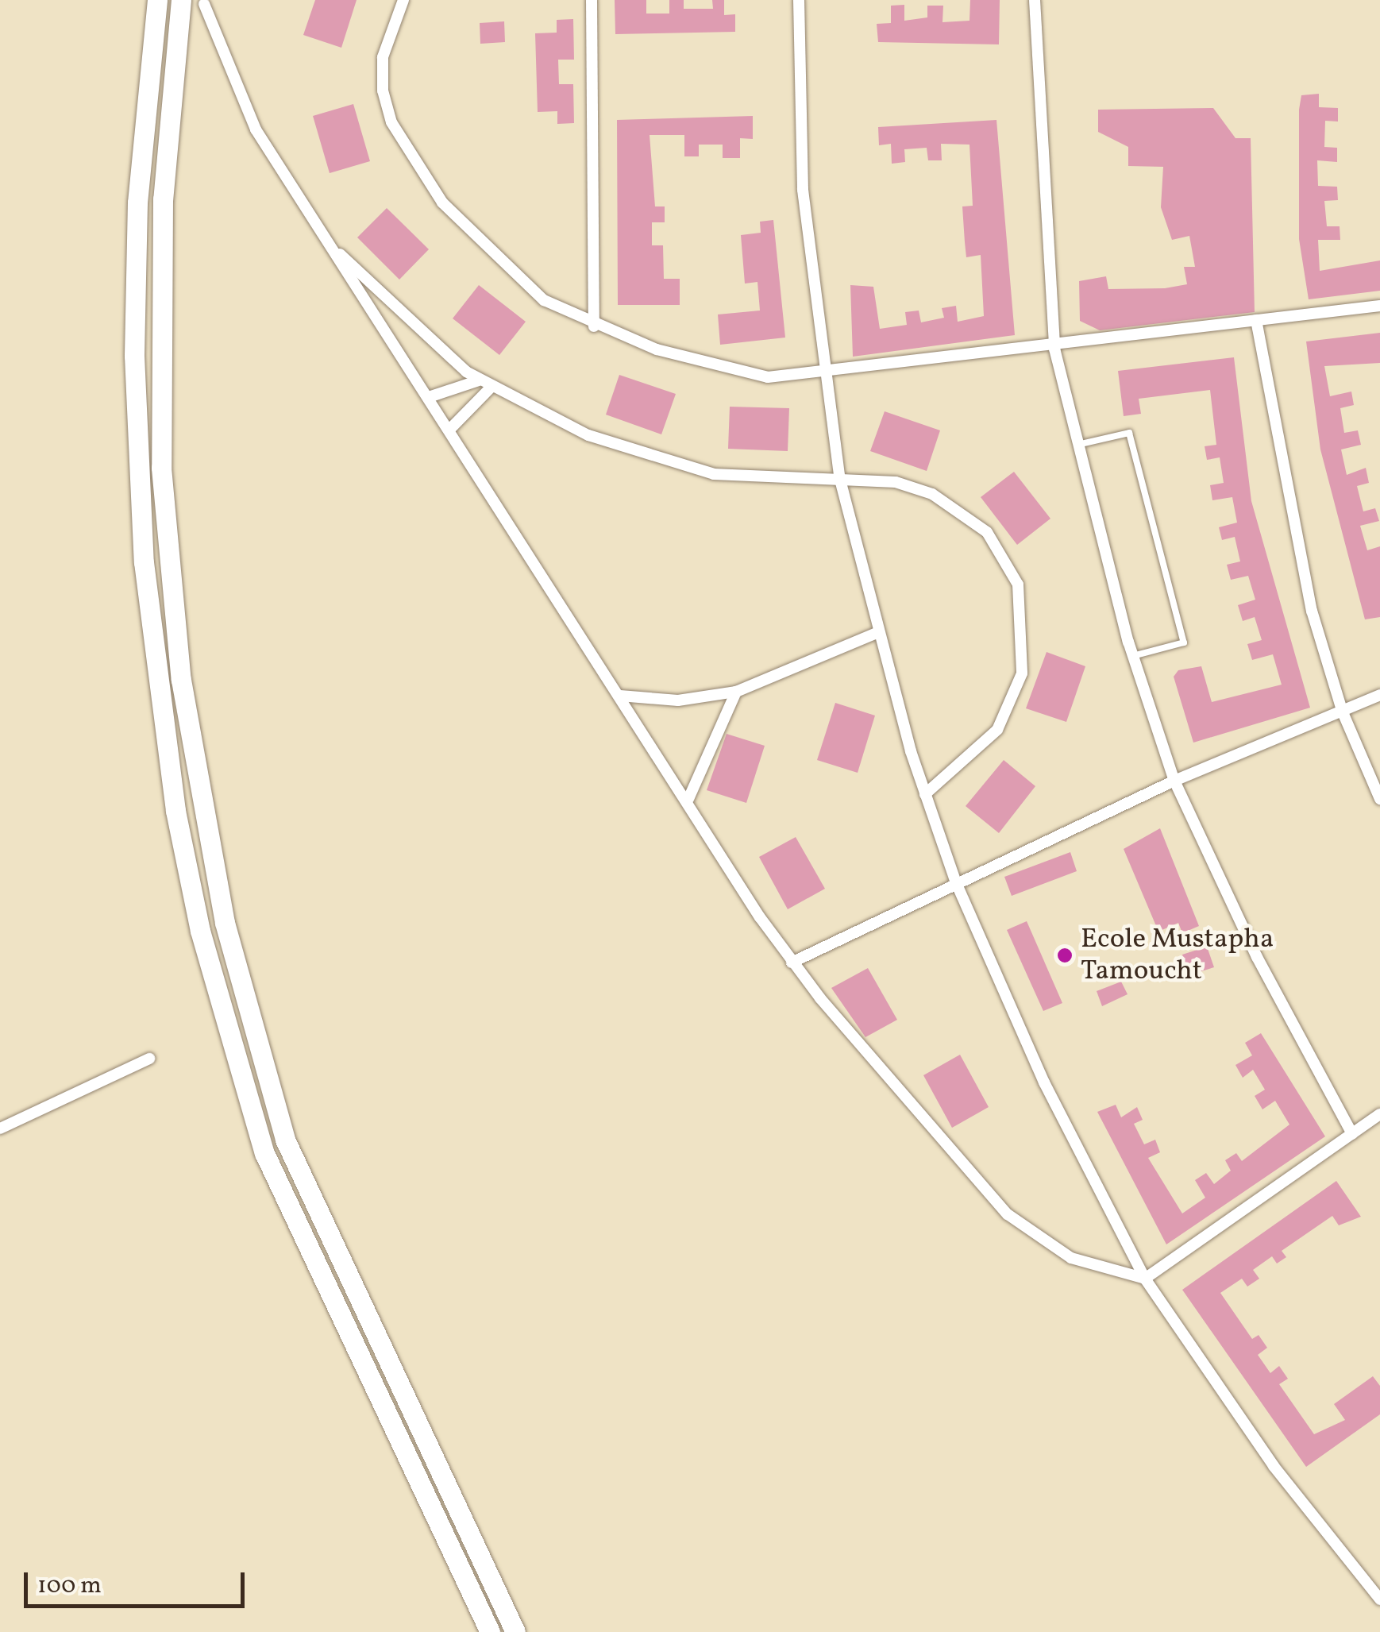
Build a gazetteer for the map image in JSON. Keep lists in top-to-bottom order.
{
  "places": ["Ecole Mustapha Tamoucht"],
  "scale_bar": "100 m"
}
